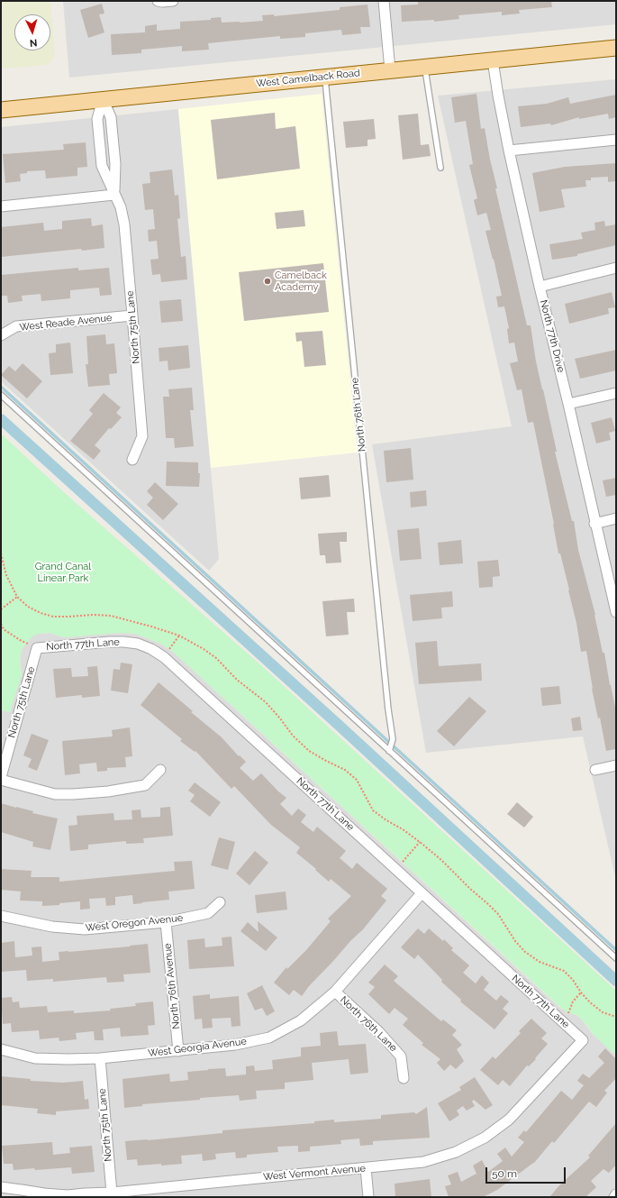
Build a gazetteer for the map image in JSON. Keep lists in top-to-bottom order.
{
  "streets": {
    "main road": ["West Camelback Road"],
    "street": [
      "West Reade Avenue",
      "North 75th Lane",
      "North 77th Drive",
      "North 76th Lane",
      "North 77th Lane",
      "West Oregon Avenue",
      "North 76th Avenue",
      "West Georgia Avenue",
      "West Vermont Avenue"
    ]
  },
  "crossings": [
    ["West Camelback Road", "North 75th Lane"],
    ["West Camelback Road", "North 77th Drive"],
    ["West Camelback Road", "North 76th Lane"],
    ["West Reade Avenue", "North 75th Lane"],
    ["North 75th Lane", "North 77th Lane"],
    ["North 75th Lane", "West Georgia Avenue"],
    ["North 75th Lane", "West Vermont Avenue"],
    ["North 76th Lane", "West Georgia Avenue"],
    ["North 77th Lane", "West Georgia Avenue"],
    ["North 77th Lane", "West Vermont Avenue"],
    ["West Oregon Avenue", "North 76th Avenue"],
    ["North 76th Avenue", "West Georgia Avenue"]
  ],
  "parks": ["Grand Canal Linear Park"],
  "places": ["Camelback Academy"],
  "scale_bar": "50 m",
  "north": "bottom"
}
